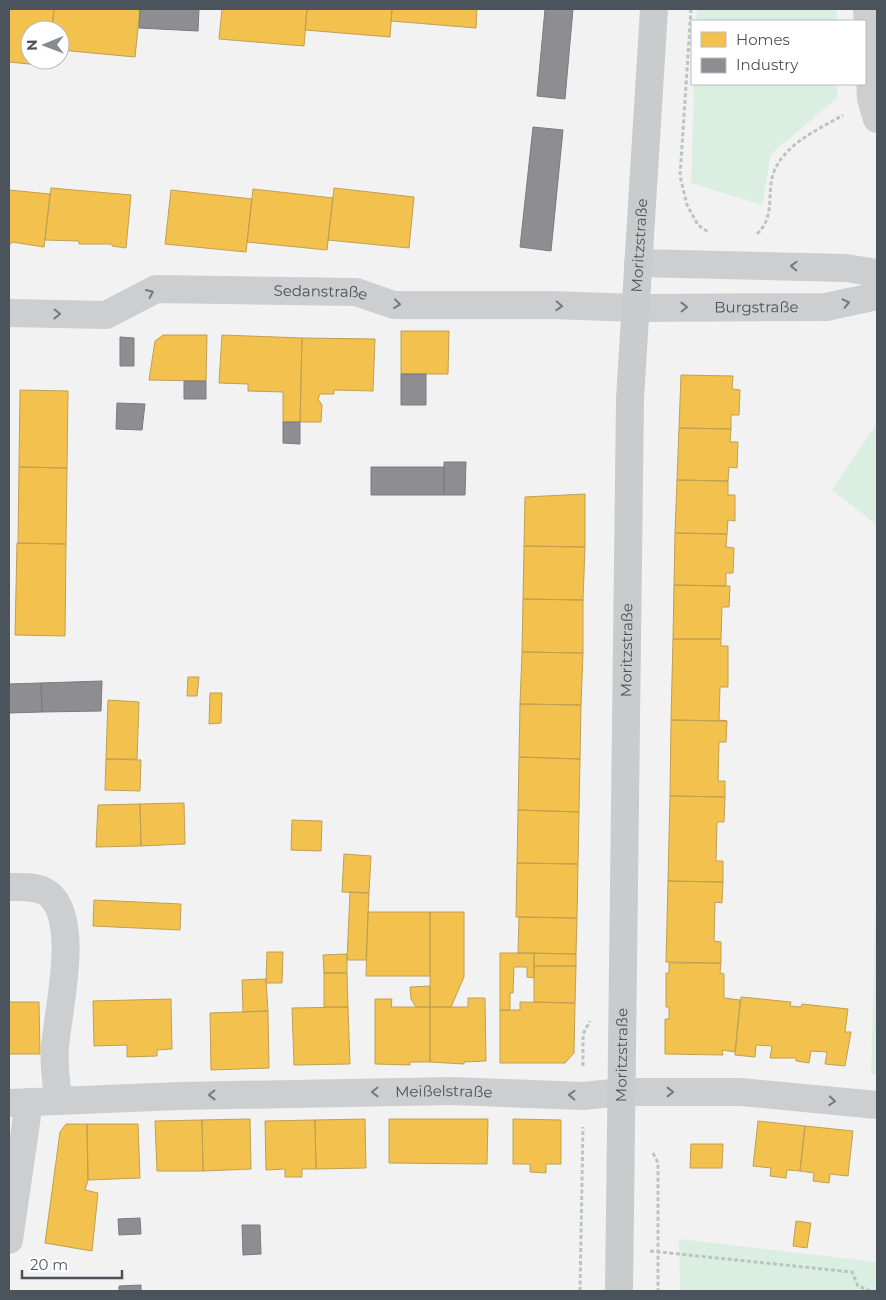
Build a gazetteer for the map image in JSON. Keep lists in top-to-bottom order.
{
  "streets": {
    "main road": ["Moritzstraße"],
    "street": ["Sedanstraße", "Burgstraße", "Meißelstraße"]
  },
  "crossings": [
    ["Moritzstraße", "Sedanstraße"],
    ["Moritzstraße", "Burgstraße"],
    ["Moritzstraße", "Meißelstraße"],
    ["Sedanstraße", "Burgstraße"]
  ],
  "one_way": ["Sedanstraße"],
  "legend": ["Homes", "Industry"],
  "scale_bar": "20 m",
  "north": "left"
}
